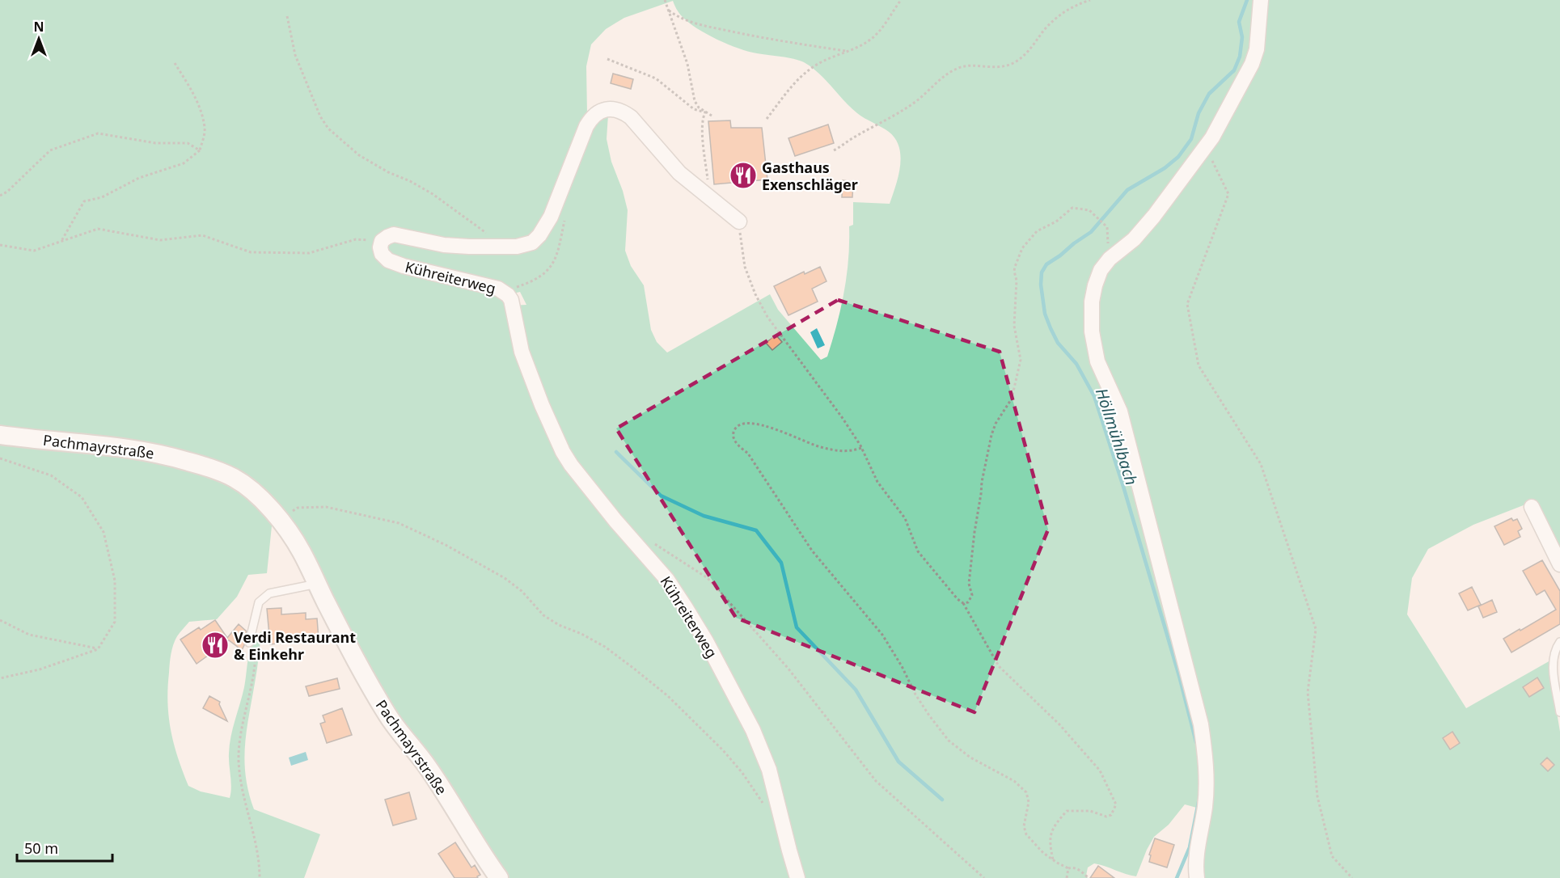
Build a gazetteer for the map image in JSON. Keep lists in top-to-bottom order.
{
  "streets": {
    "street": ["Kühreiterweg", "Pachmayrstraße"]
  },
  "water": ["Höllmühlbach"],
  "places": {
    "restaurant": ["Gasthaus Exenschläger", "Verdi Restaurant & Einkehr"]
  },
  "scale_bar": "50 m",
  "north": "top"
}
